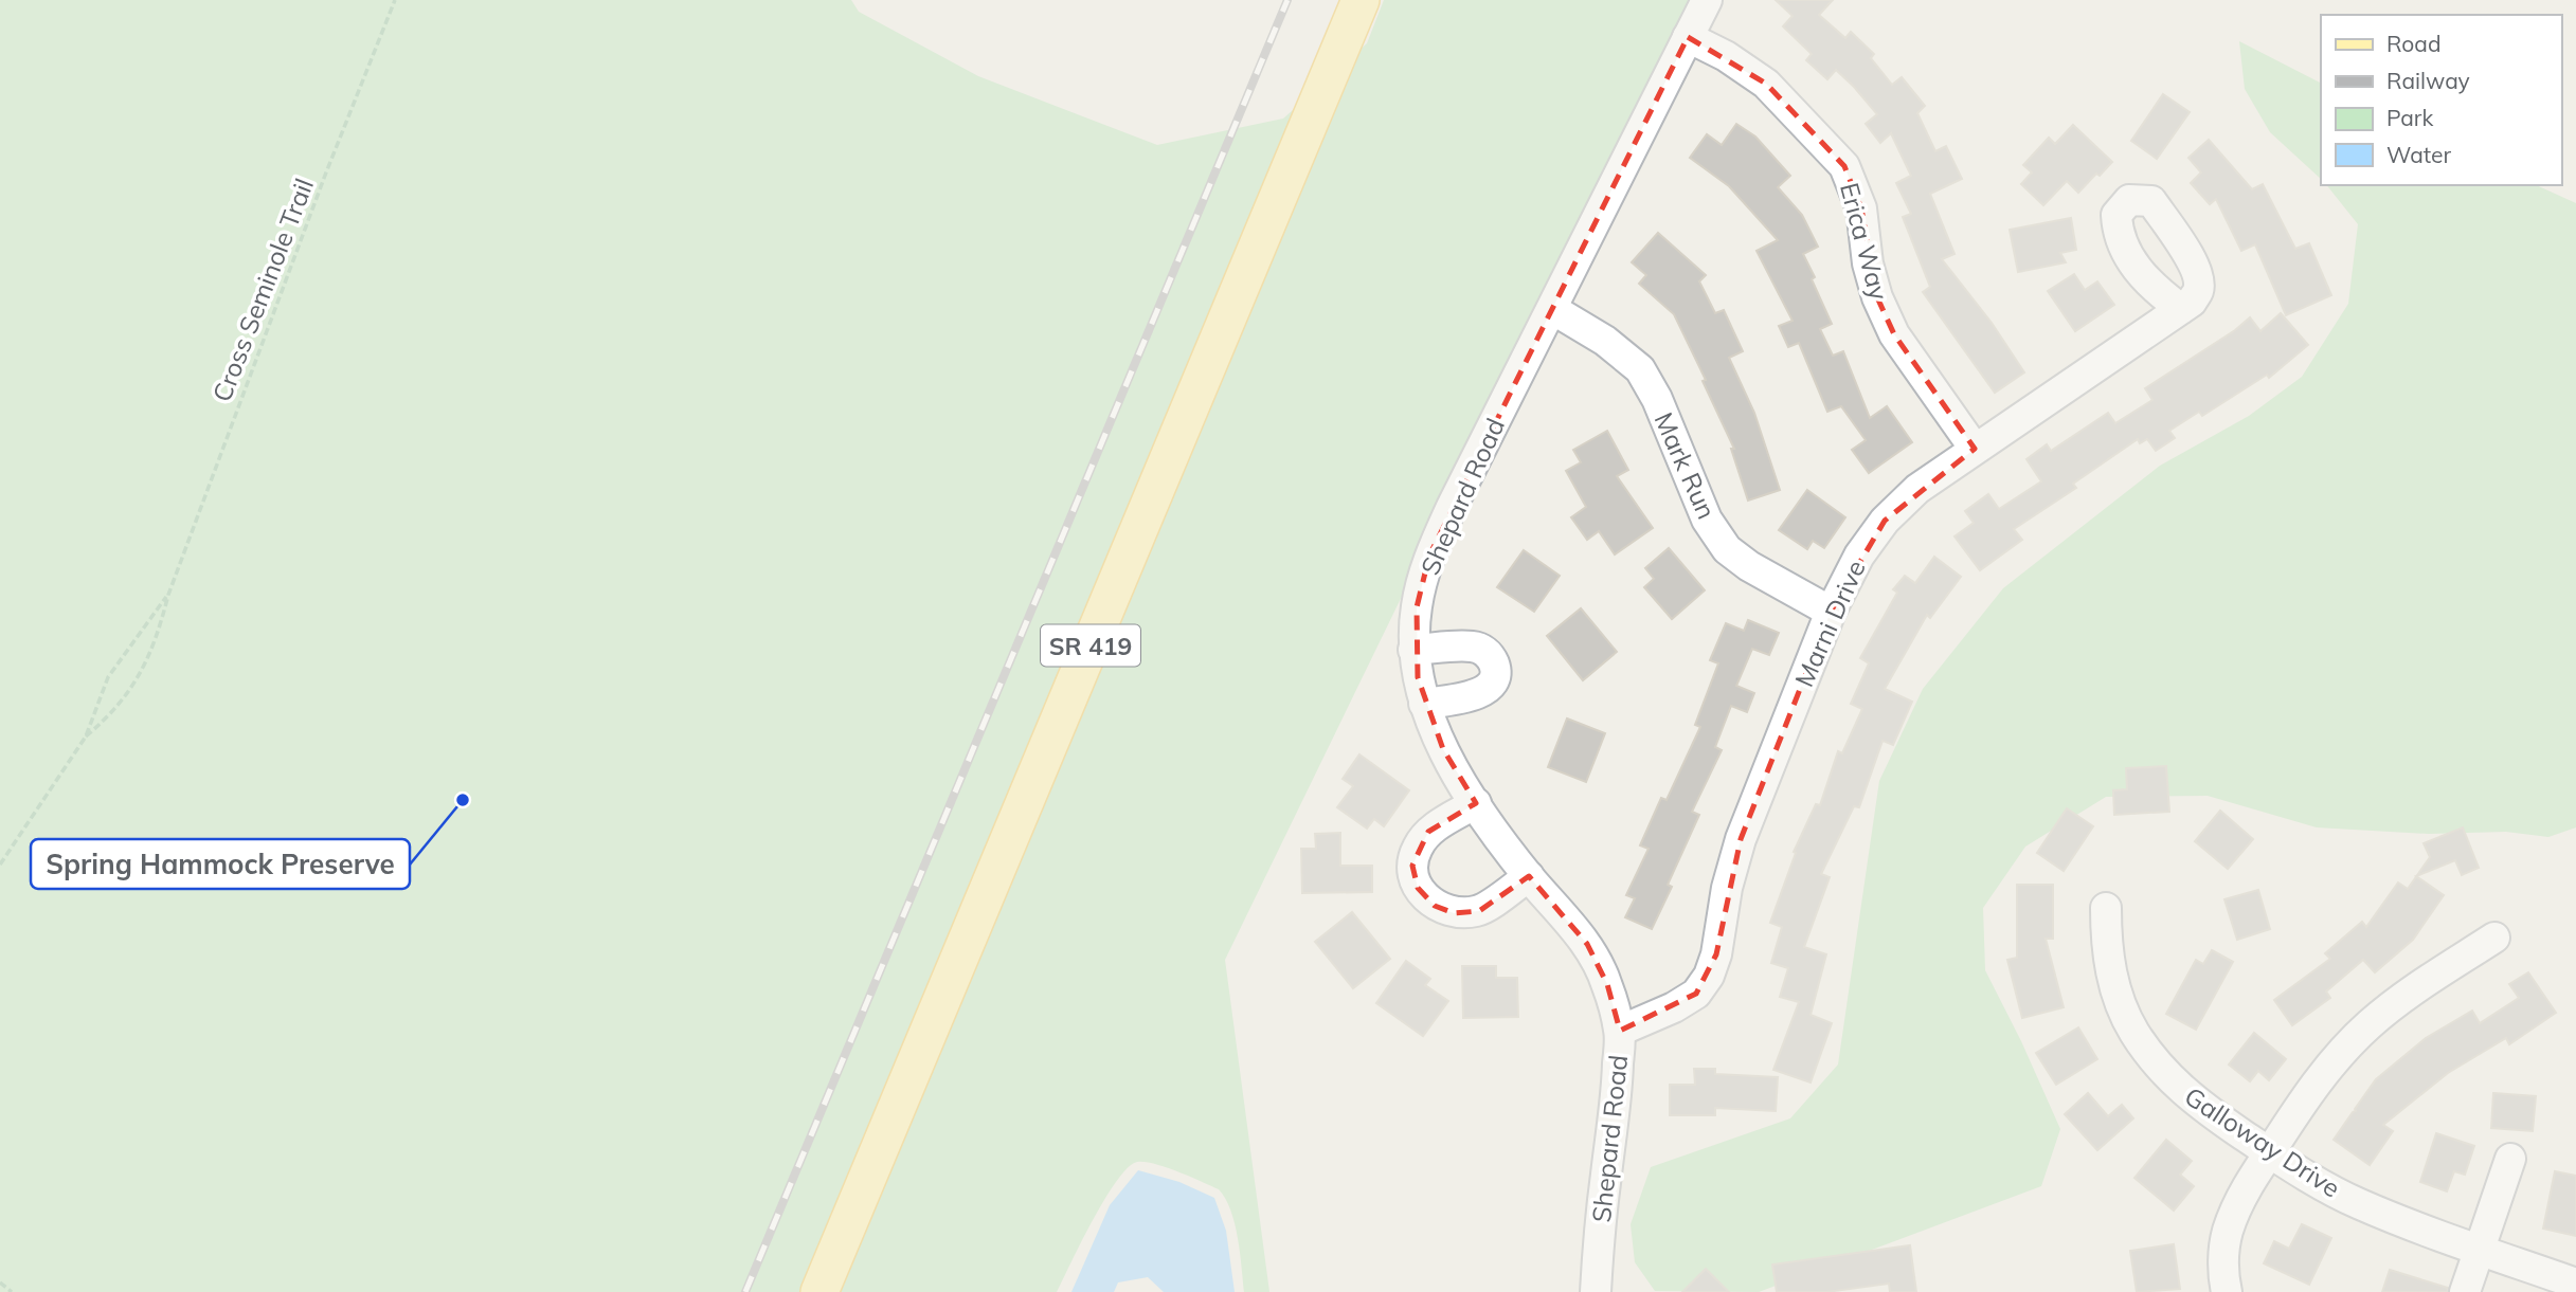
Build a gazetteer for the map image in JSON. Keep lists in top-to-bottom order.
{
  "streets": {
    "main road": ["SR 419"],
    "street": [
      "Erica Way",
      "Mark Run",
      "Shepard Road",
      "Marni Drive",
      "Galloway Drive"
    ],
    "path": ["Cross Seminole Trail"]
  },
  "crossings": [
    ["Erica Way", "Shepard Road"],
    ["Erica Way", "Marni Drive"],
    ["Mark Run", "Shepard Road"],
    ["Mark Run", "Marni Drive"],
    ["Shepard Road", "Marni Drive"]
  ],
  "places": ["Spring Hammock Preserve"],
  "legend": [
    "Road",
    "Railway",
    "Park",
    "Water"
  ]
}
